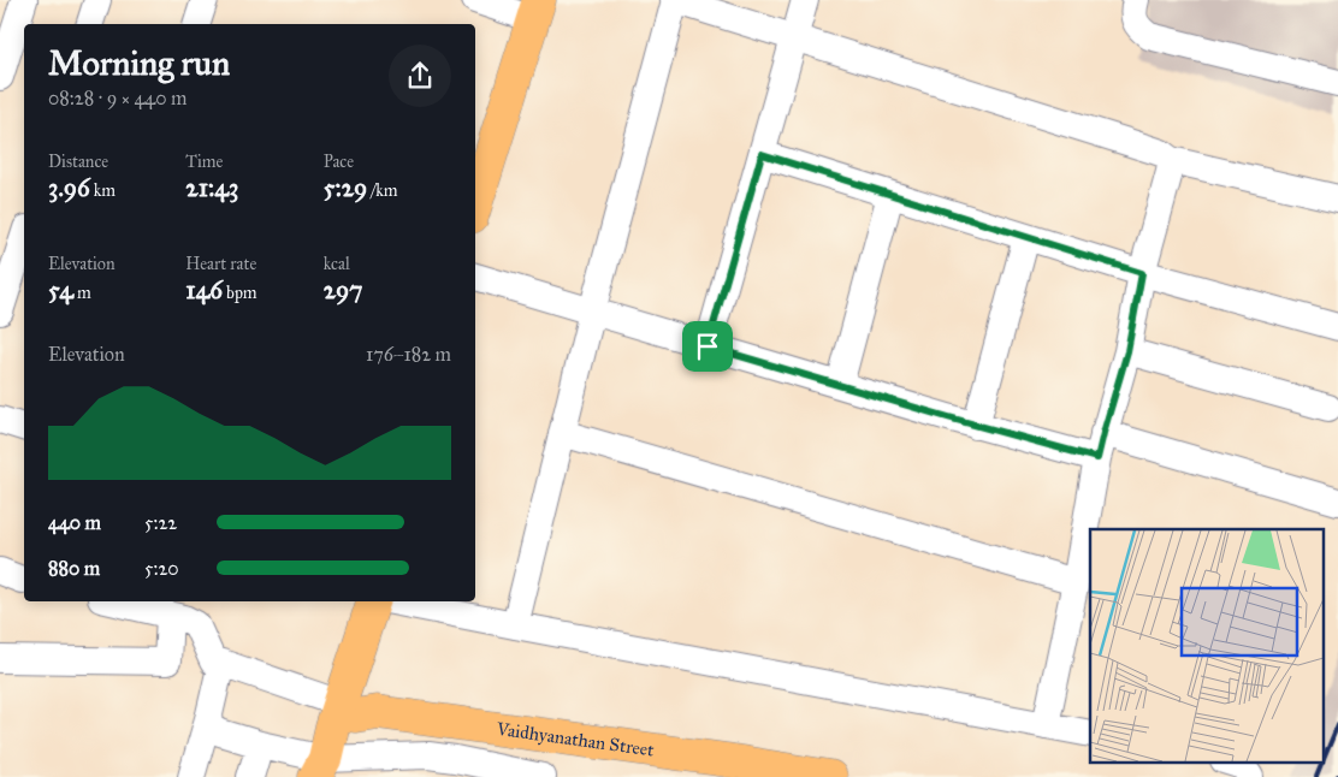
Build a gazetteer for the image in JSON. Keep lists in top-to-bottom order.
{
  "streets": {
    "main road": ["Vaidhyanathan Street"]
  },
  "page": {
    "heading": ["Morning run", "08:28 · 9 × 440 m"],
    "stats": [
      ["Distance", "3.96 km"],
      ["Time", "21:43"],
      ["Pace", "5:29 /km"],
      ["Elevation", "54 m"],
      ["Heart rate", "146 bpm"],
      ["kcal", "297"]
    ],
    "chart": ["Elevation", "176–182 m"],
    "list": [
      {
        "name": "440 m",
        "note": "5:22"
      },
      {
        "name": "880 m",
        "note": "5:20"
      }
    ]
  }
}
